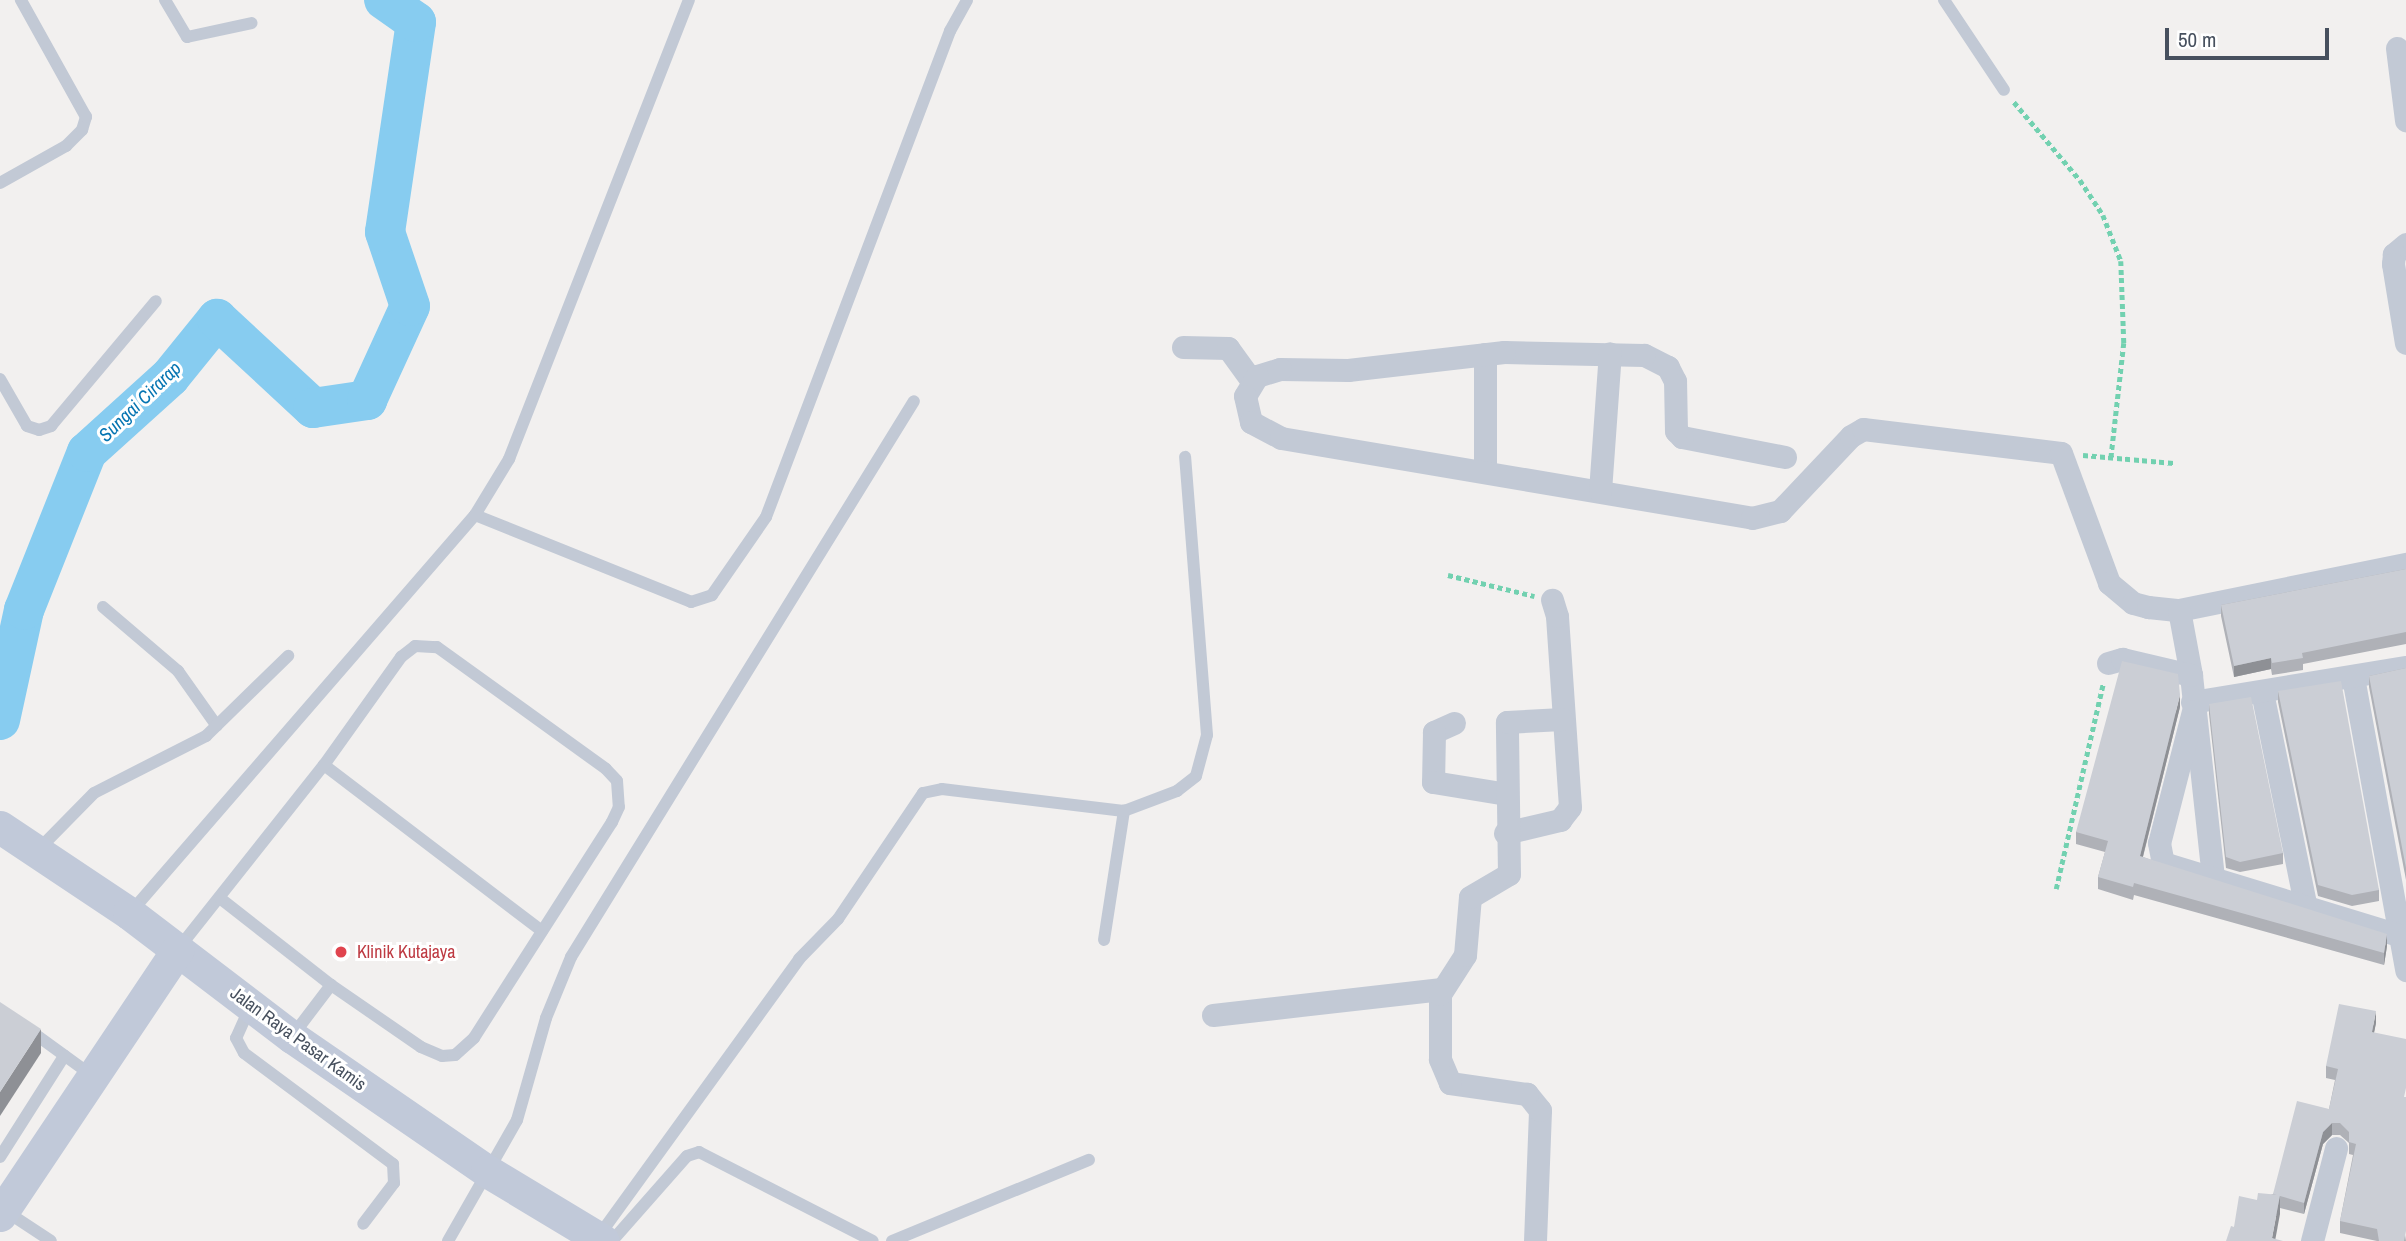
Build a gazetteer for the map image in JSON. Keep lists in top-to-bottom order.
{
  "streets": {
    "main road": ["Jalan Raya Pasar Kamis"]
  },
  "water": ["Sungai Cirarap"],
  "places": ["Klinik Kutajaya"],
  "scale_bar": "50 m"
}
